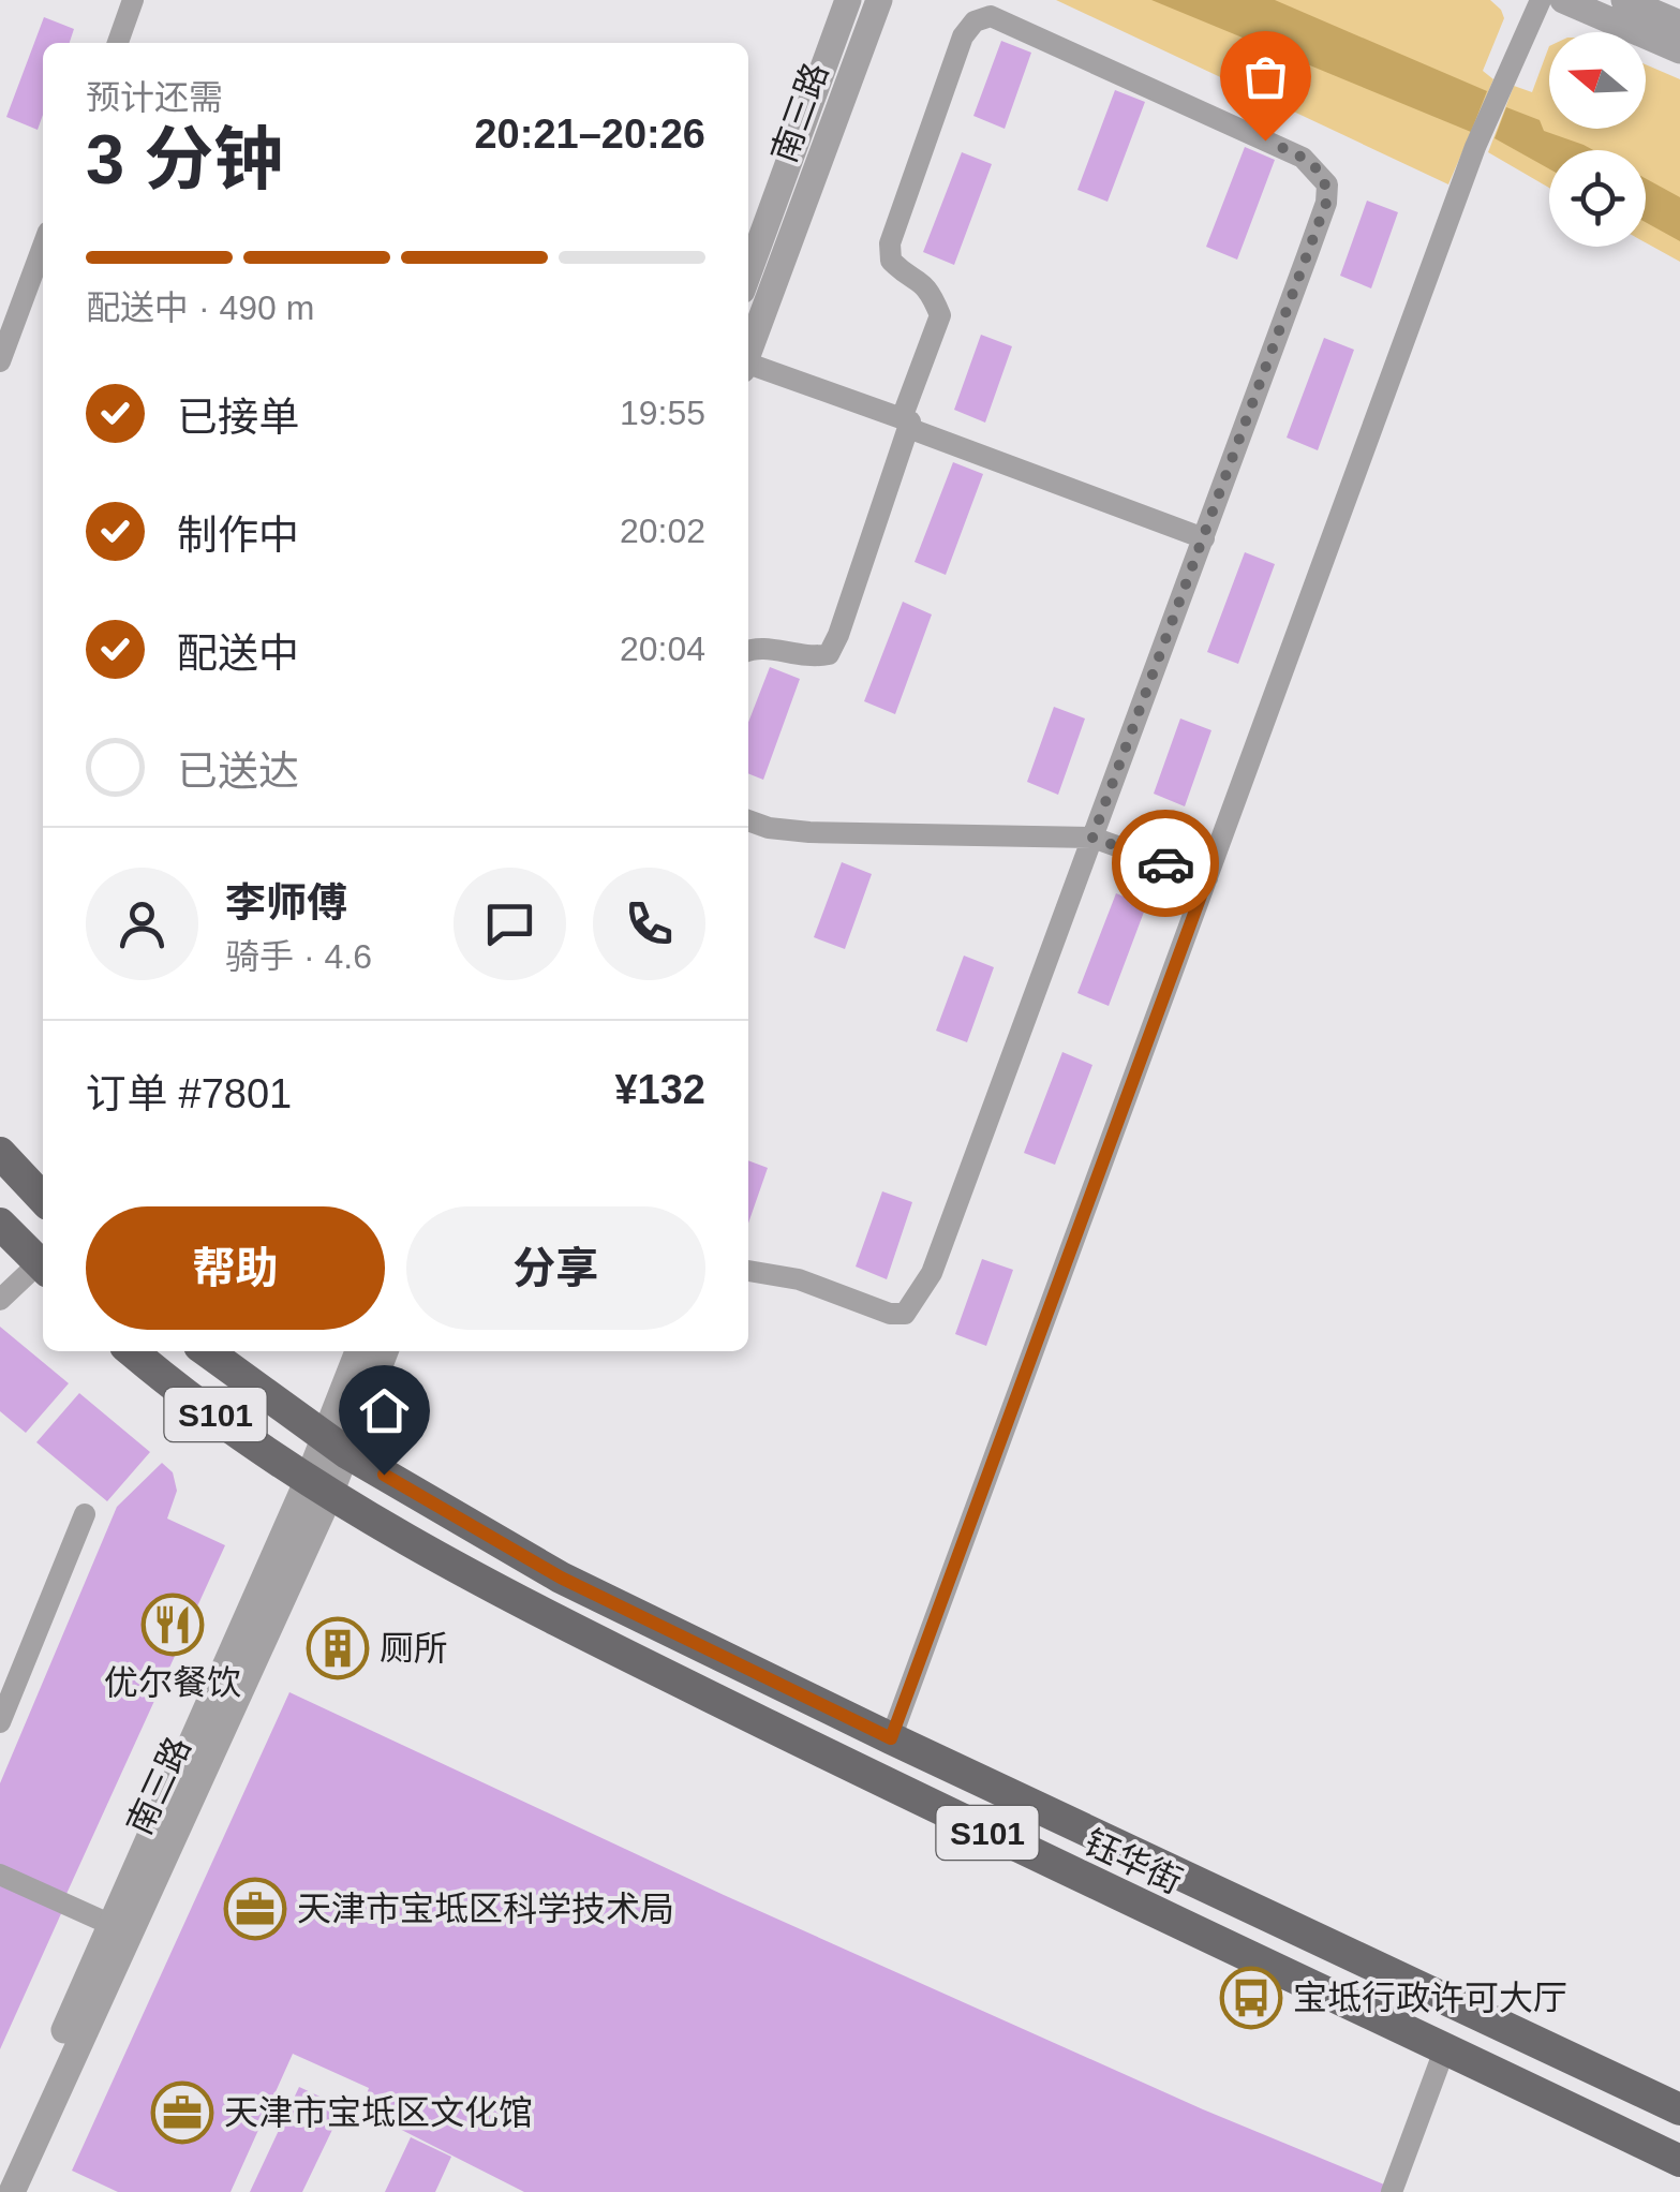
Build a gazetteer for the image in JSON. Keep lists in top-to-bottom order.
{
  "streets": {
    "main road": ["S101", "钰华街"],
    "street": ["南三路"]
  },
  "crossings": [
    ["南三路", "钰华街"]
  ],
  "places": {
    "restaurant": ["优尔餐饮"],
    "building": ["厕所"],
    "office": ["天津市宝坻区科学技术局", "天津市宝坻区文化馆"],
    "bus stop": ["宝坻行政许可大厅"]
  },
  "north": "left",
  "page": {
    "heading": ["3 分钟", "预计还需", "20:21–20:26"],
    "panel": [
      "李师傅",
      "骑手 · 4.6",
      "订单 #7801",
      "¥132"
    ],
    "bar": "配送中 · 490 m",
    "list": [
      ["已接单", "19:55"],
      ["制作中", "20:02"],
      ["配送中", "20:04"],
      "已送达"
    ],
    "buttons": ["帮助", "分享"]
  }
}
